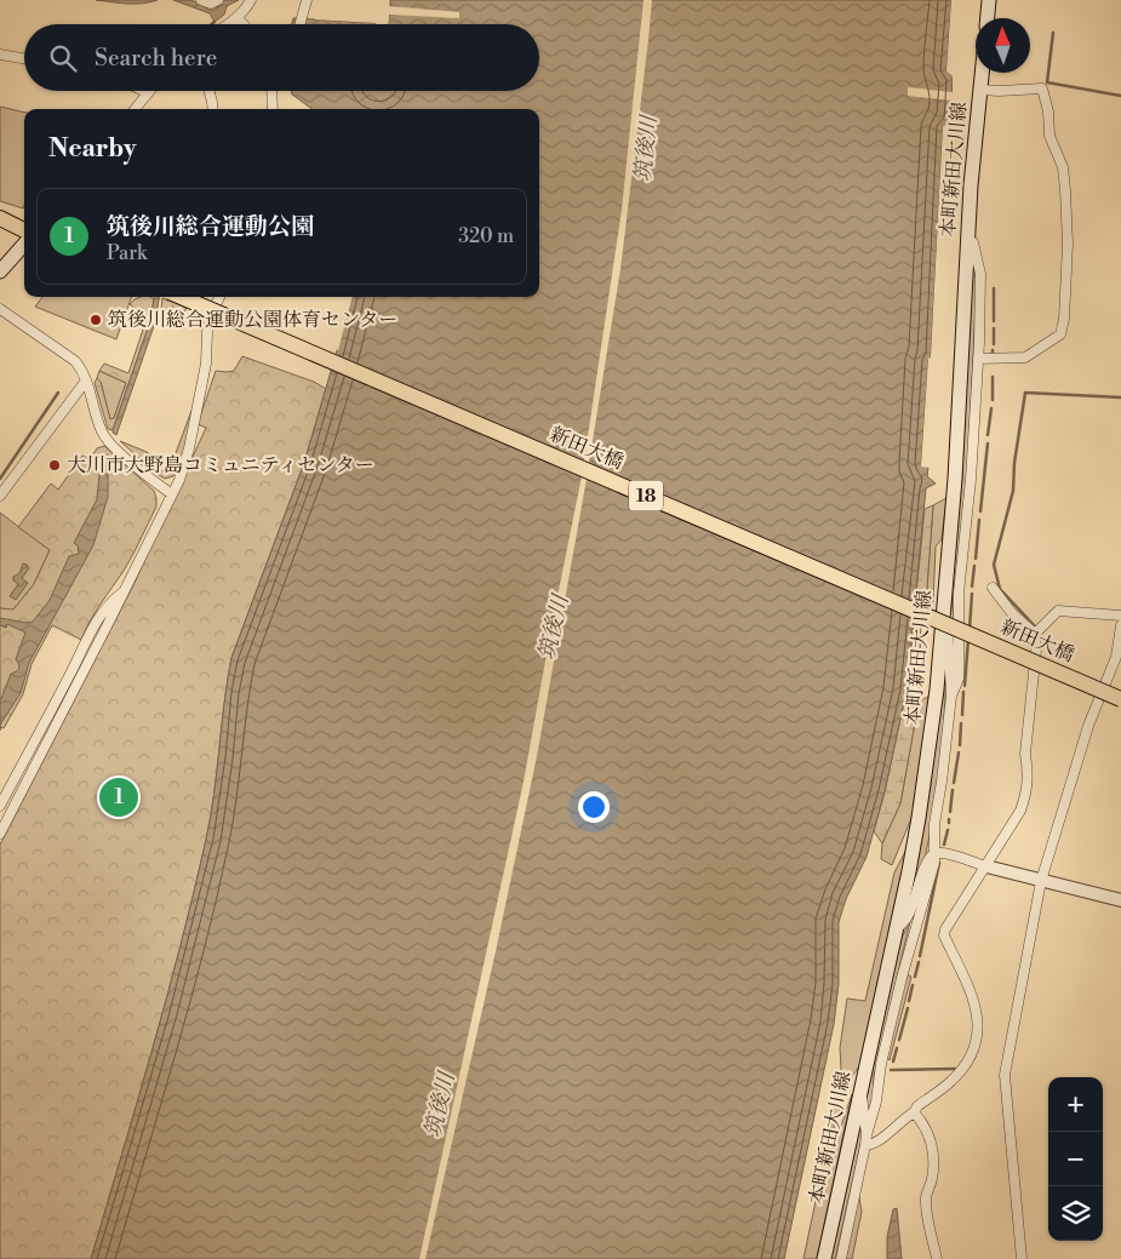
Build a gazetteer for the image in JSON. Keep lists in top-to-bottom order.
{
  "streets": {
    "main road": ["本町新田大川線", "新田大橋", "18"]
  },
  "water": ["筑後川"],
  "places": ["筑後川総合運動公園体育センター", "大川市大野島コミュニティセンター"],
  "north": "top",
  "page": {
    "search": "Search here",
    "heading": "Nearby",
    "list": [
      {
        "mark": "1",
        "name": "筑後川総合運動公園",
        "note": "Park",
        "value": "320 m"
      }
    ],
    "pins": "1",
    "map_buttons": ["+", "−"]
  }
}
